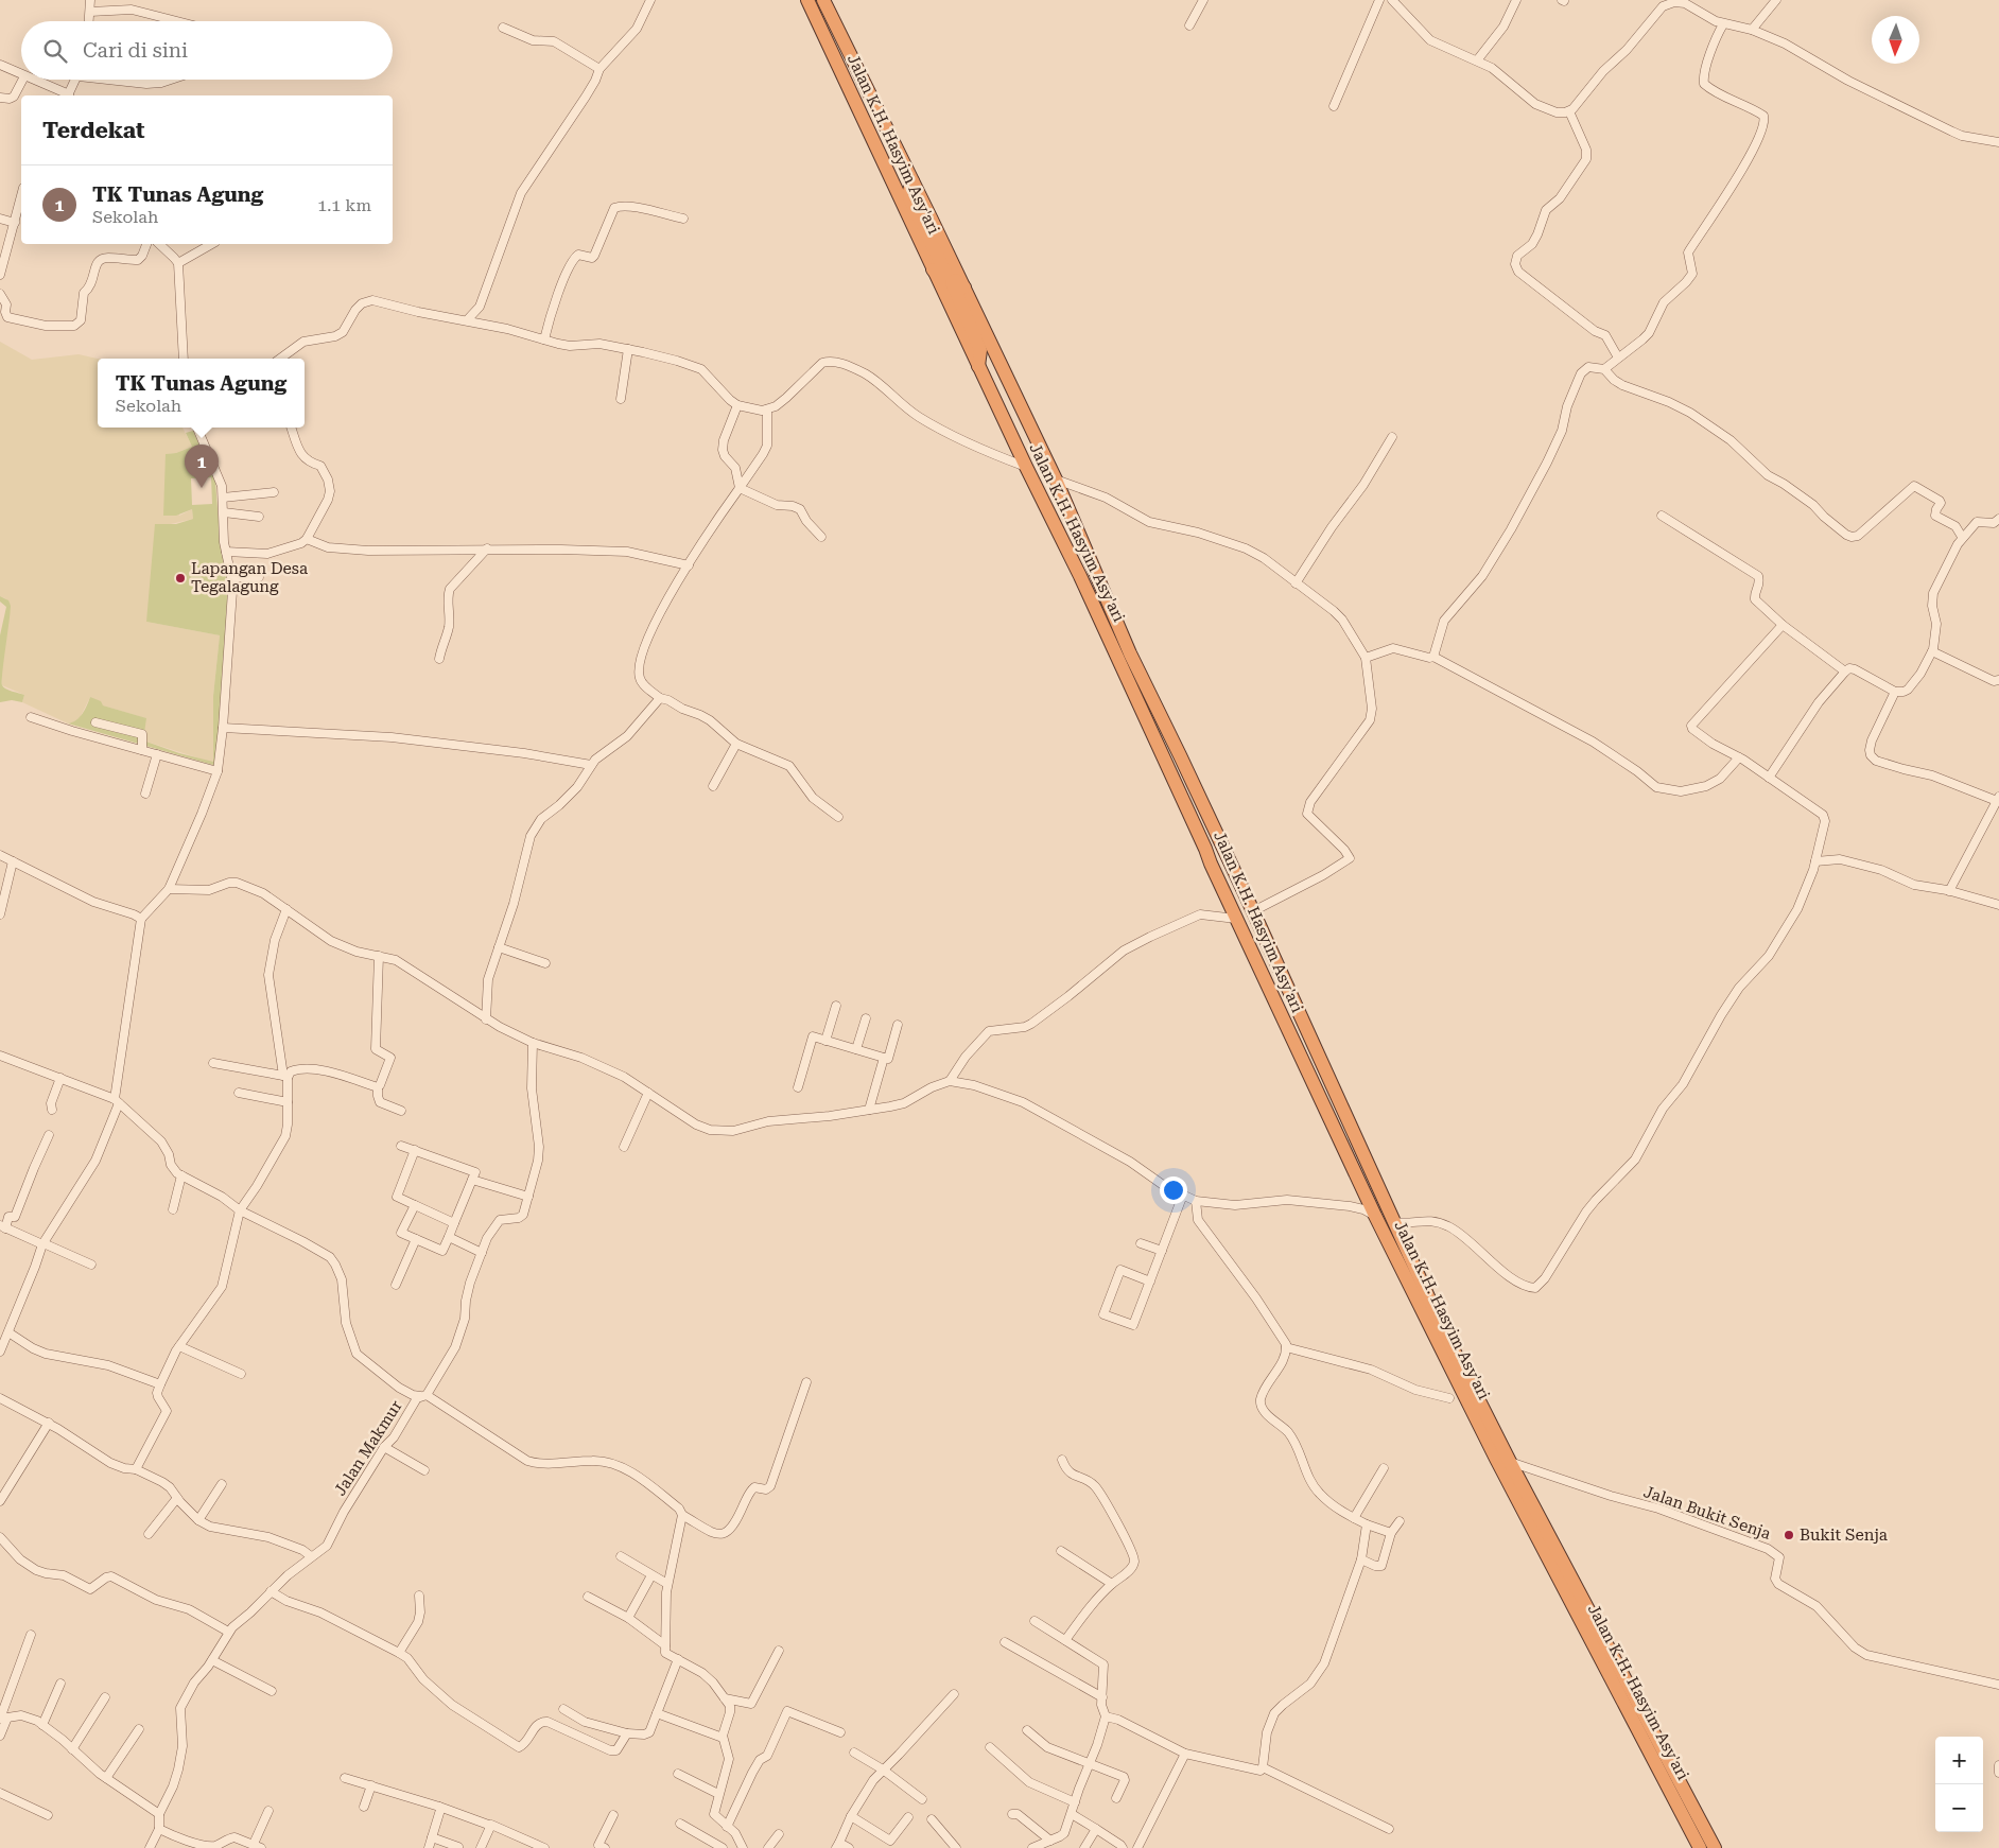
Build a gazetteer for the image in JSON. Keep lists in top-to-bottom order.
{
  "streets": {
    "highway": ["Jalan K.H. Hasyim Asy'ari"],
    "street": ["Jalan Makmur", "Jalan Bukit Senja"]
  },
  "crossings": [
    ["Jalan K.H. Hasyim Asy'ari", "Jalan Bukit Senja"]
  ],
  "places": ["Lapangan Desa Tegalagung", "Bukit Senja"],
  "north": "bottom",
  "page": {
    "search": "Cari di sini",
    "heading": "Terdekat",
    "list": [
      {
        "mark": "1",
        "name": "TK Tunas Agung",
        "note": "Sekolah",
        "value": "1.1 km"
      }
    ],
    "popup": ["TK Tunas Agung", "Sekolah"],
    "pins": "1",
    "map_buttons": ["+", "−"]
  }
}
